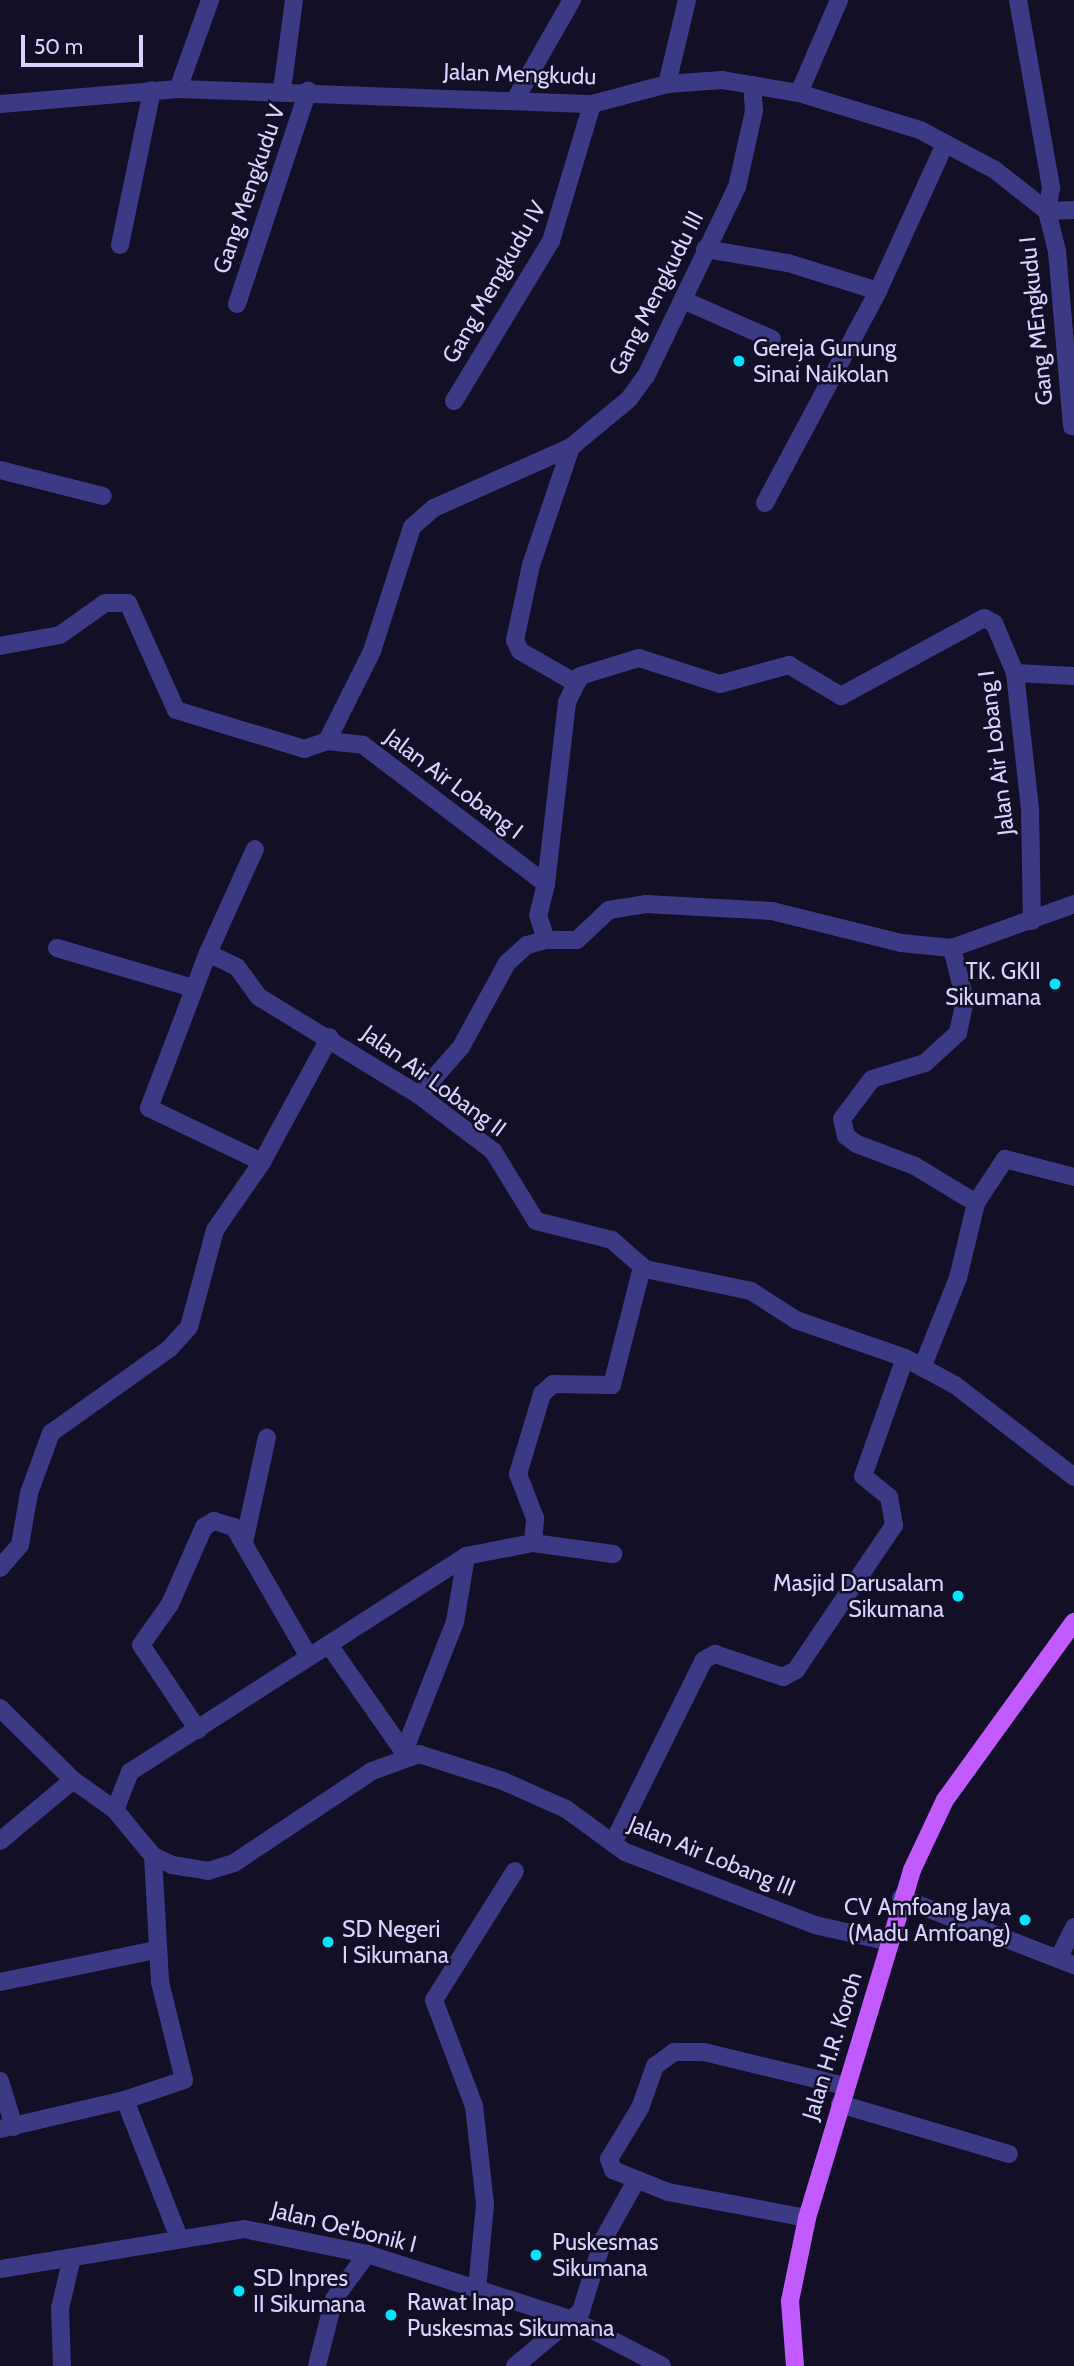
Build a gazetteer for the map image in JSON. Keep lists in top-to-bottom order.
{
  "streets": {
    "main road": ["Jalan H.R. Koroh"],
    "street": [
      "Jalan Mengkudu",
      "Gang Mengkudu V",
      "Gang Mengkudu IV",
      "Gang Mengkudu III",
      "Gang MEngkudu I",
      "Jalan Air Lobang I",
      "Jalan Air Lobang II",
      "Jalan Air Lobang III",
      "Jalan Oe'bonik I"
    ]
  },
  "crossings": [
    ["Jalan Mengkudu", "Gang Mengkudu V"],
    ["Jalan Mengkudu", "Gang Mengkudu IV"],
    ["Jalan Mengkudu", "Gang Mengkudu III"],
    ["Jalan Mengkudu", "Gang MEngkudu I"],
    ["Gang Mengkudu III", "Jalan Air Lobang I"],
    ["Jalan Air Lobang III", "Jalan H.R. Koroh"]
  ],
  "places": [
    "Gereja Gunung Sinai Naikolan",
    "TK. GKII Sikumana",
    "Masjid Darusalam Sikumana",
    "CV Amfoang Jaya (Madu Amfoang)",
    "SD Negeri I Sikumana",
    "Puskesmas Sikumana",
    "SD Inpres II Sikumana",
    "Rawat Inap Puskesmas Sikumana"
  ],
  "scale_bar": "50 m"
}
